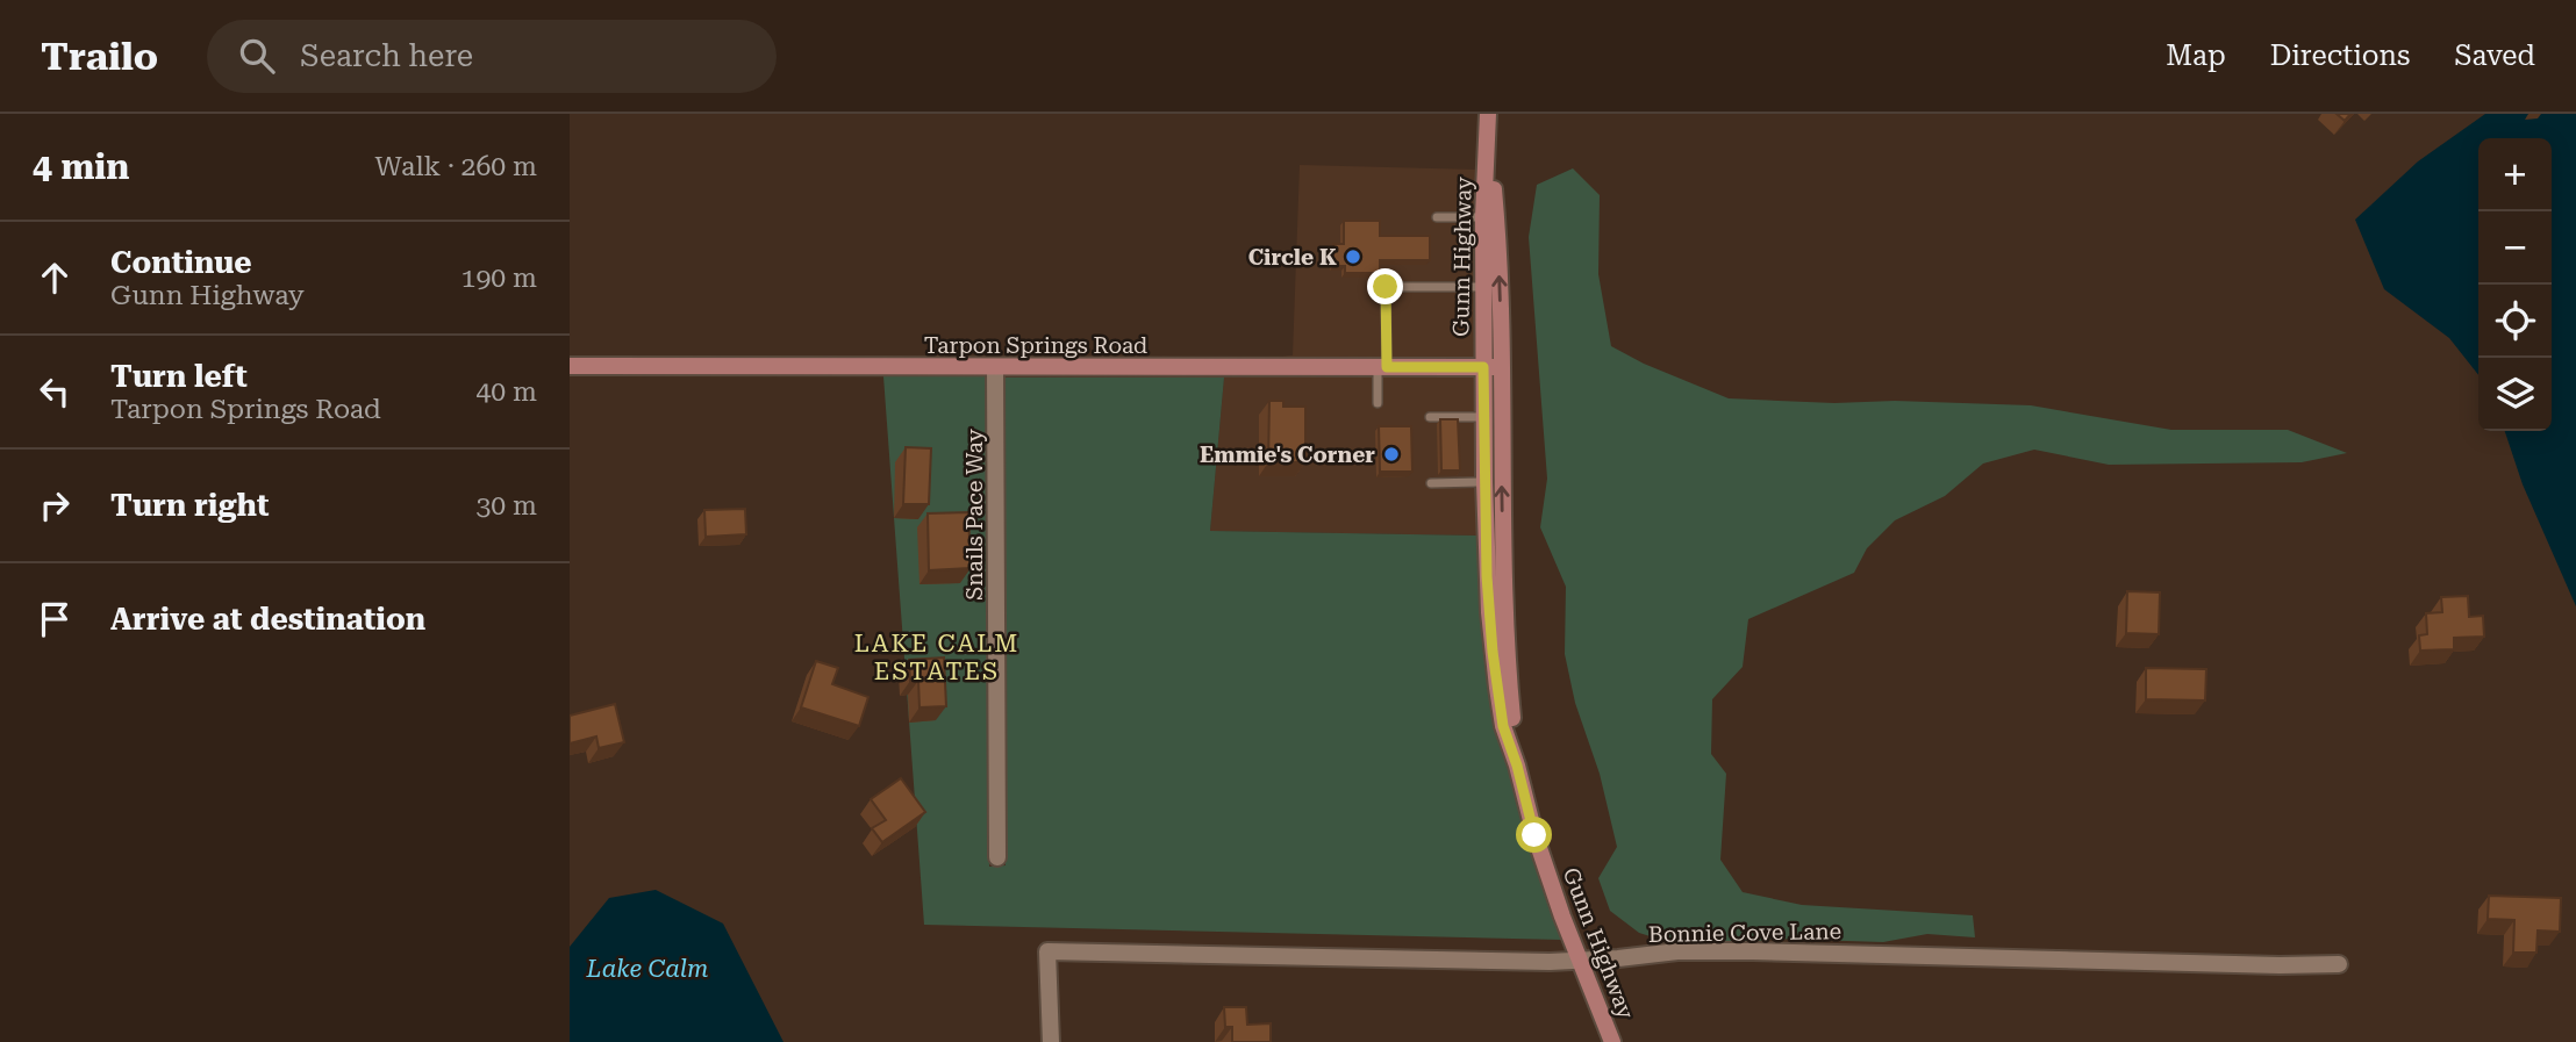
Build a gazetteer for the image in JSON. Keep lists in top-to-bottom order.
{
  "streets": {
    "main road": ["Gunn Highway", "Tarpon Springs Road"],
    "street": ["Snails Pace Way", "Bonnie Cove Lane"]
  },
  "crossings": [
    ["Gunn Highway", "Tarpon Springs Road"],
    ["Gunn Highway", "Bonnie Cove Lane"],
    ["Tarpon Springs Road", "Snails Pace Way"]
  ],
  "districts": ["LAKE CALM ESTATES"],
  "water": ["Lake Calm"],
  "places": ["Circle K", "Emmie's Corner"],
  "page": {
    "header": "Trailo",
    "search": "Search here",
    "nav": ["Map", "Directions", "Saved"],
    "heading": ["4 min", "Walk · 260 m"],
    "map_buttons": ["+", "−"],
    "list": [
      ["Continue", "Gunn Highway", "190 m"],
      ["Turn left", "Tarpon Springs Road", "40 m"],
      ["Turn right", "30 m"],
      "Arrive at destination"
    ]
  }
}
